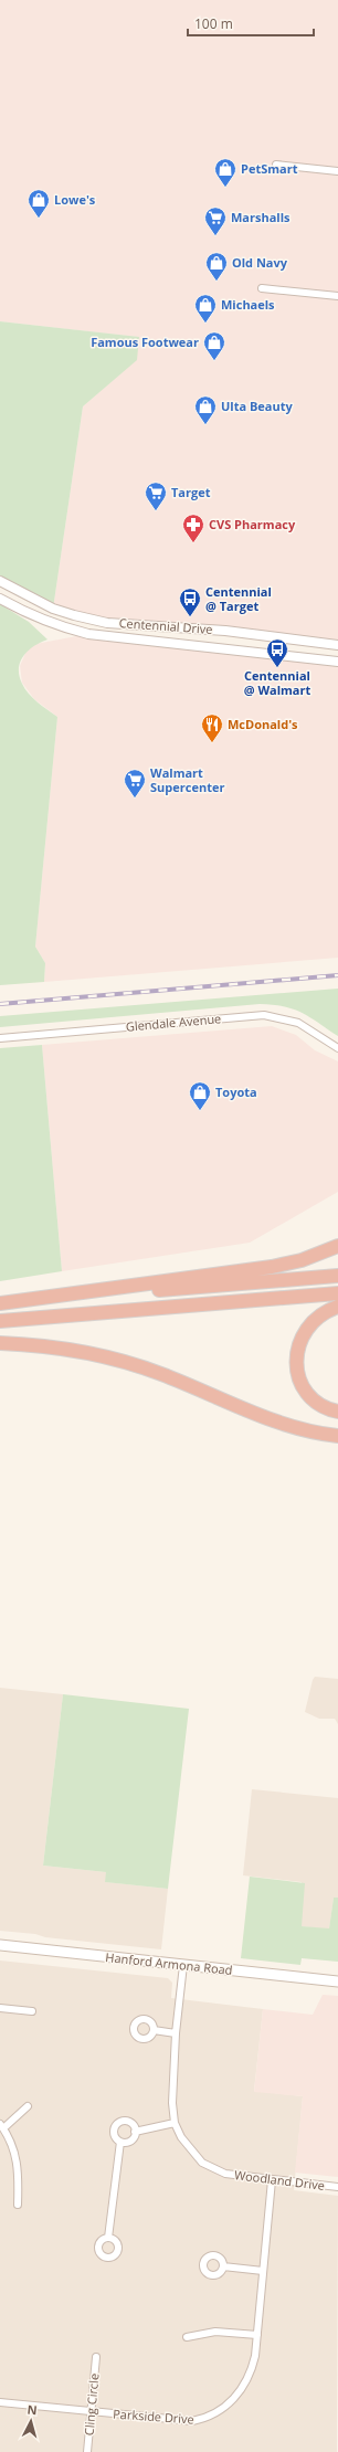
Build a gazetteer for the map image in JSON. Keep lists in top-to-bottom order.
{
  "streets": {
    "main road": ["Hanford Armona Road"],
    "street": [
      "Centennial Drive",
      "Glendale Avenue",
      "Woodland Drive",
      "Cling Circle",
      "Parkside Drive"
    ]
  },
  "crossings": [
    ["Hanford Armona Road", "Woodland Drive"],
    ["Woodland Drive", "Parkside Drive"],
    ["Cling Circle", "Parkside Drive"]
  ],
  "places": {
    "shop": [
      "PetSmart",
      "Lowe's",
      "Old Navy",
      "Michaels",
      "Famous Footwear",
      "Ulta Beauty",
      "Toyota"
    ],
    "supermarket": ["Marshalls", "Target", "Walmart Supercenter"],
    "pharmacy": ["CVS Pharmacy"],
    "bus stop": ["Centennial @ Target", "Centennial @ Walmart"],
    "restaurant": ["McDonald's"]
  },
  "scale_bar": "100 m",
  "north": "top"
}
